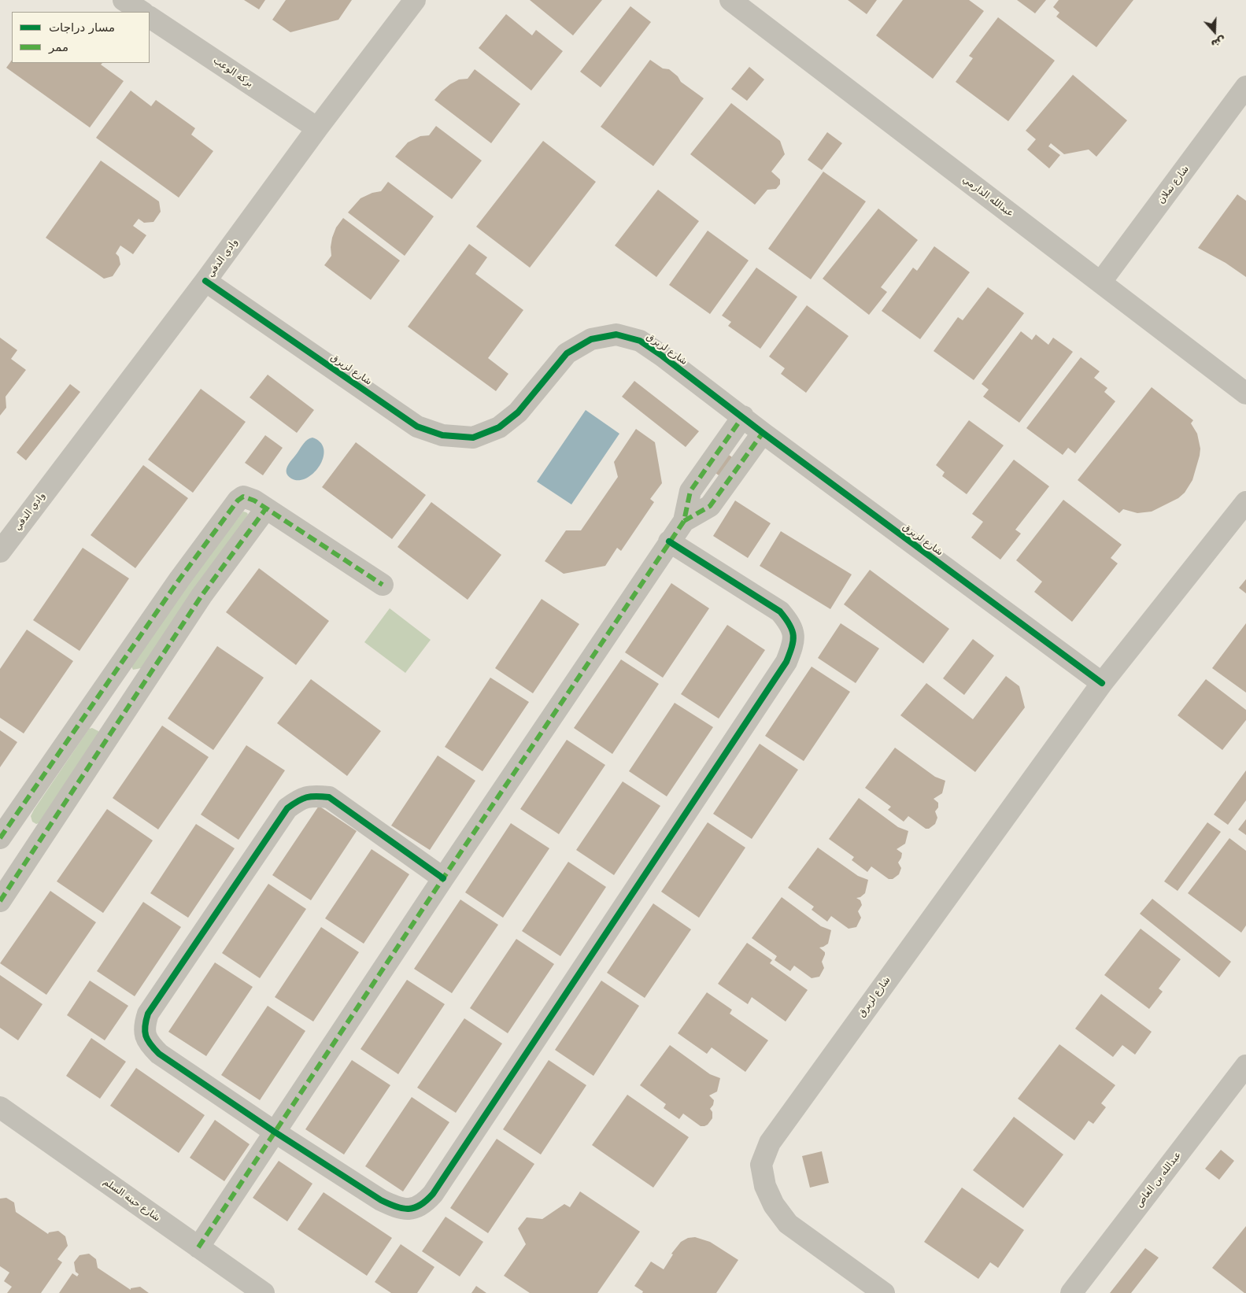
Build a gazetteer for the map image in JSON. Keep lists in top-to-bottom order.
{
  "streets": {
    "street": [
      "بركة الوعب",
      "شارع نملان",
      "عبدالله الدارمي",
      "وادي الدفي",
      "شارع لزيرق",
      "عبدالله بن العاص",
      "شارع حينة السلم"
    ]
  },
  "crossings": [
    ["بركة الوعب", "وادي الدفي"],
    ["شارع نملان", "عبدالله الدارمي"],
    ["وادي الدفي", "شارع لزيرق"]
  ],
  "legend": ["مسار دراجات", "ممر"],
  "north": "bottom"
}
